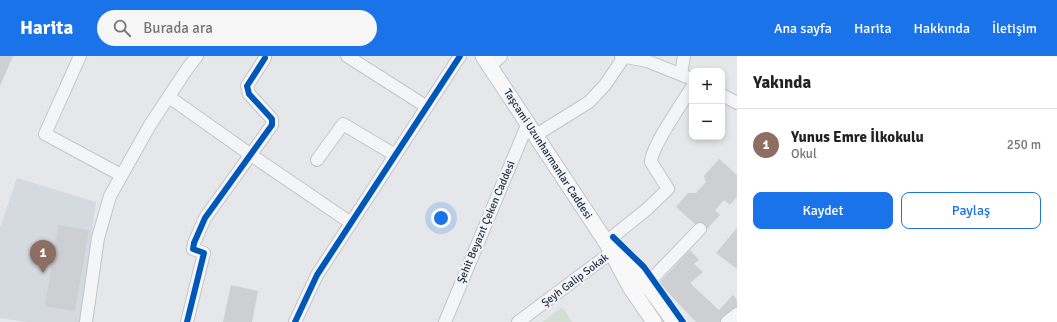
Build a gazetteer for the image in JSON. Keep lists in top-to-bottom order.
{
  "streets": {
    "main road": ["Taşcami Uzunharmanlar Caddesi"],
    "street": ["Şehit Beyazıt Çeken Caddesi", "Şeyh Galip Sokak"]
  },
  "crossings": [
    ["Taşcami Uzunharmanlar Caddesi", "Şehit Beyazıt Çeken Caddesi"],
    ["Taşcami Uzunharmanlar Caddesi", "Şeyh Galip Sokak"]
  ],
  "page": {
    "header": "Harita",
    "search": "Burada ara",
    "nav": [
      "Ana sayfa",
      "Harita",
      "Hakkında",
      "İletişim"
    ],
    "heading": "Yakında",
    "map_buttons": ["+", "−"],
    "list": [
      {
        "mark": "1",
        "name": "Yunus Emre İlkokulu",
        "note": "Okul",
        "value": "250 m"
      }
    ],
    "buttons": ["Kaydet", "Paylaş"],
    "pins": "1"
  }
}
